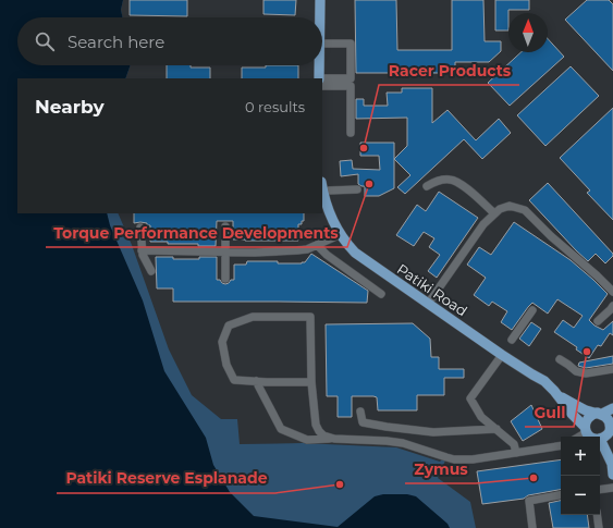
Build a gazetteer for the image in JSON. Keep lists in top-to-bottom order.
{
  "streets": {
    "main road": ["Patiki Road"]
  },
  "places": [
    "Racer Products",
    "Torque Performance Developments",
    "Gull",
    "Zymus",
    "Patiki Reserve Esplanade"
  ],
  "north": "top",
  "page": {
    "search": "Search here",
    "heading": ["Nearby", "0 results"],
    "map_buttons": ["+", "−"]
  }
}
